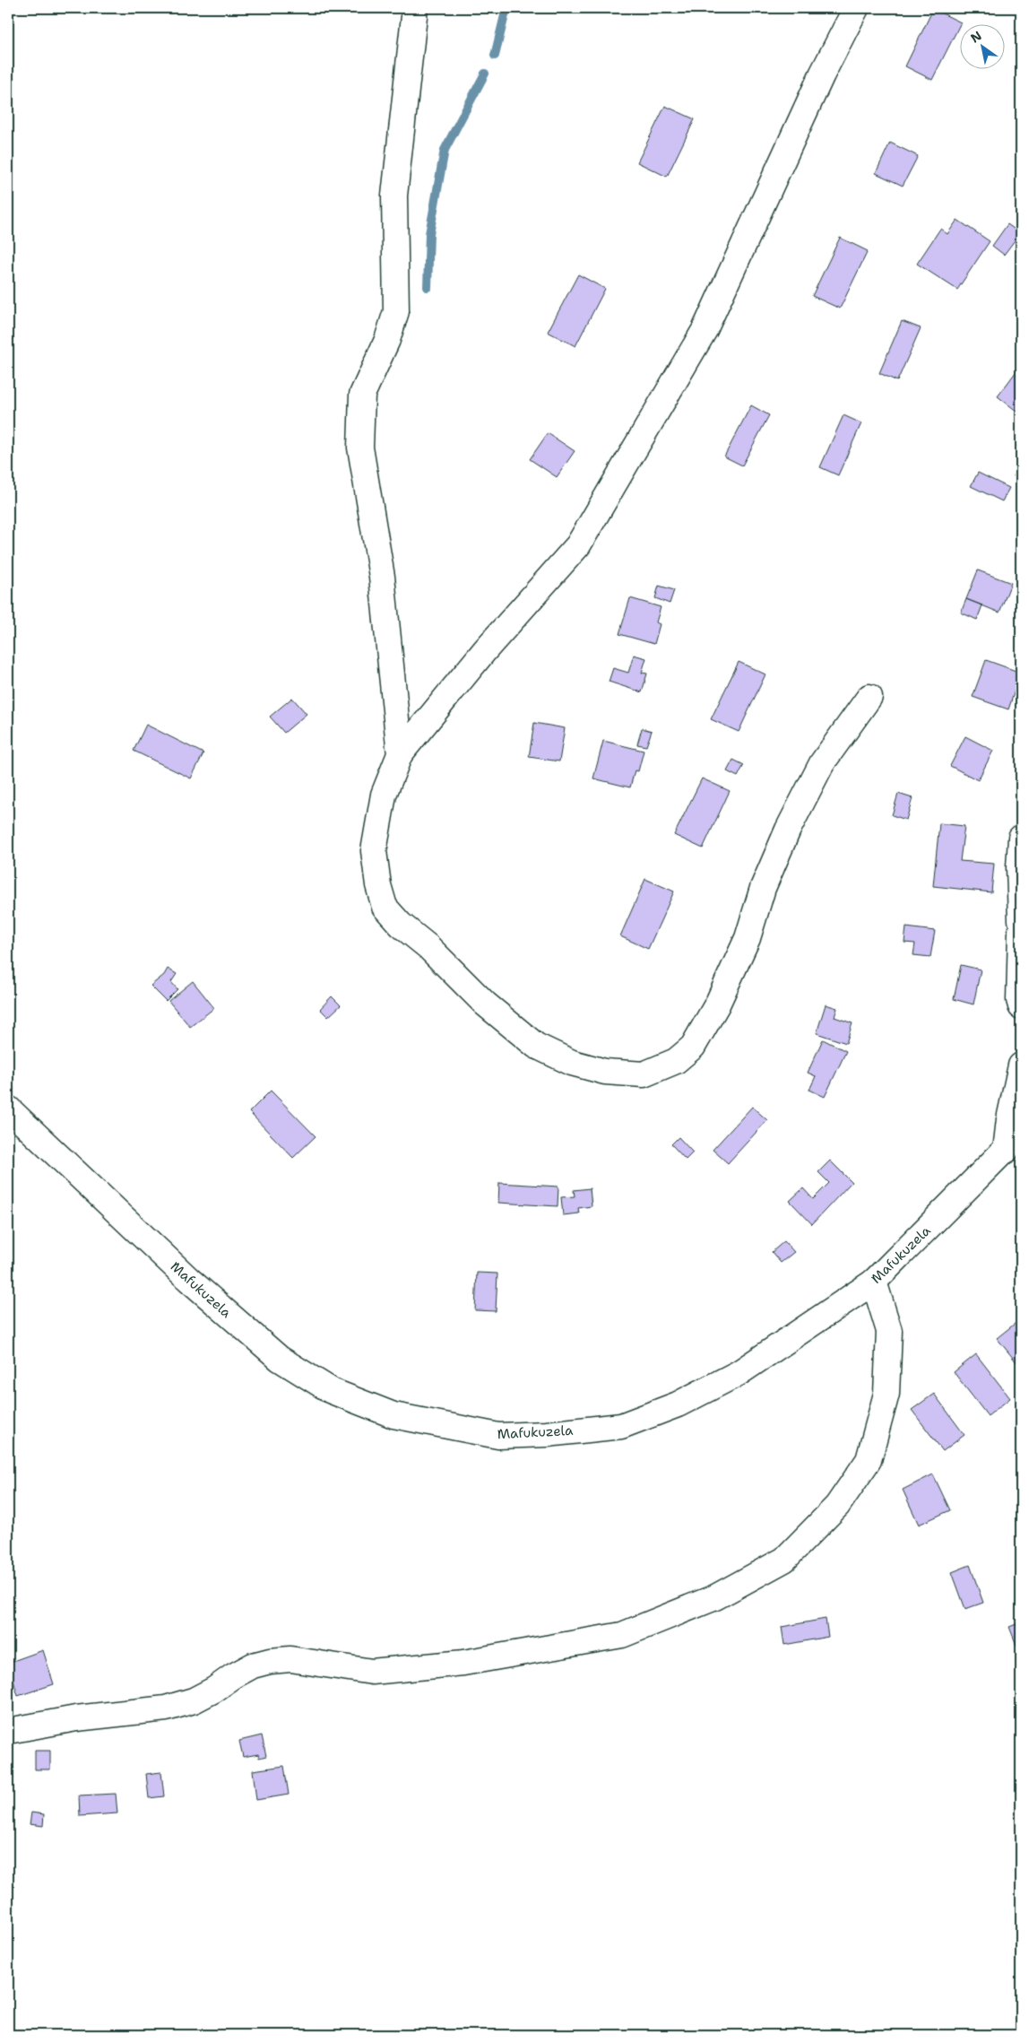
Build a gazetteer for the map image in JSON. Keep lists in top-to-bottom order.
{
  "streets": {
    "street": ["Mafukuzela"]
  },
  "north": "top left"
}
